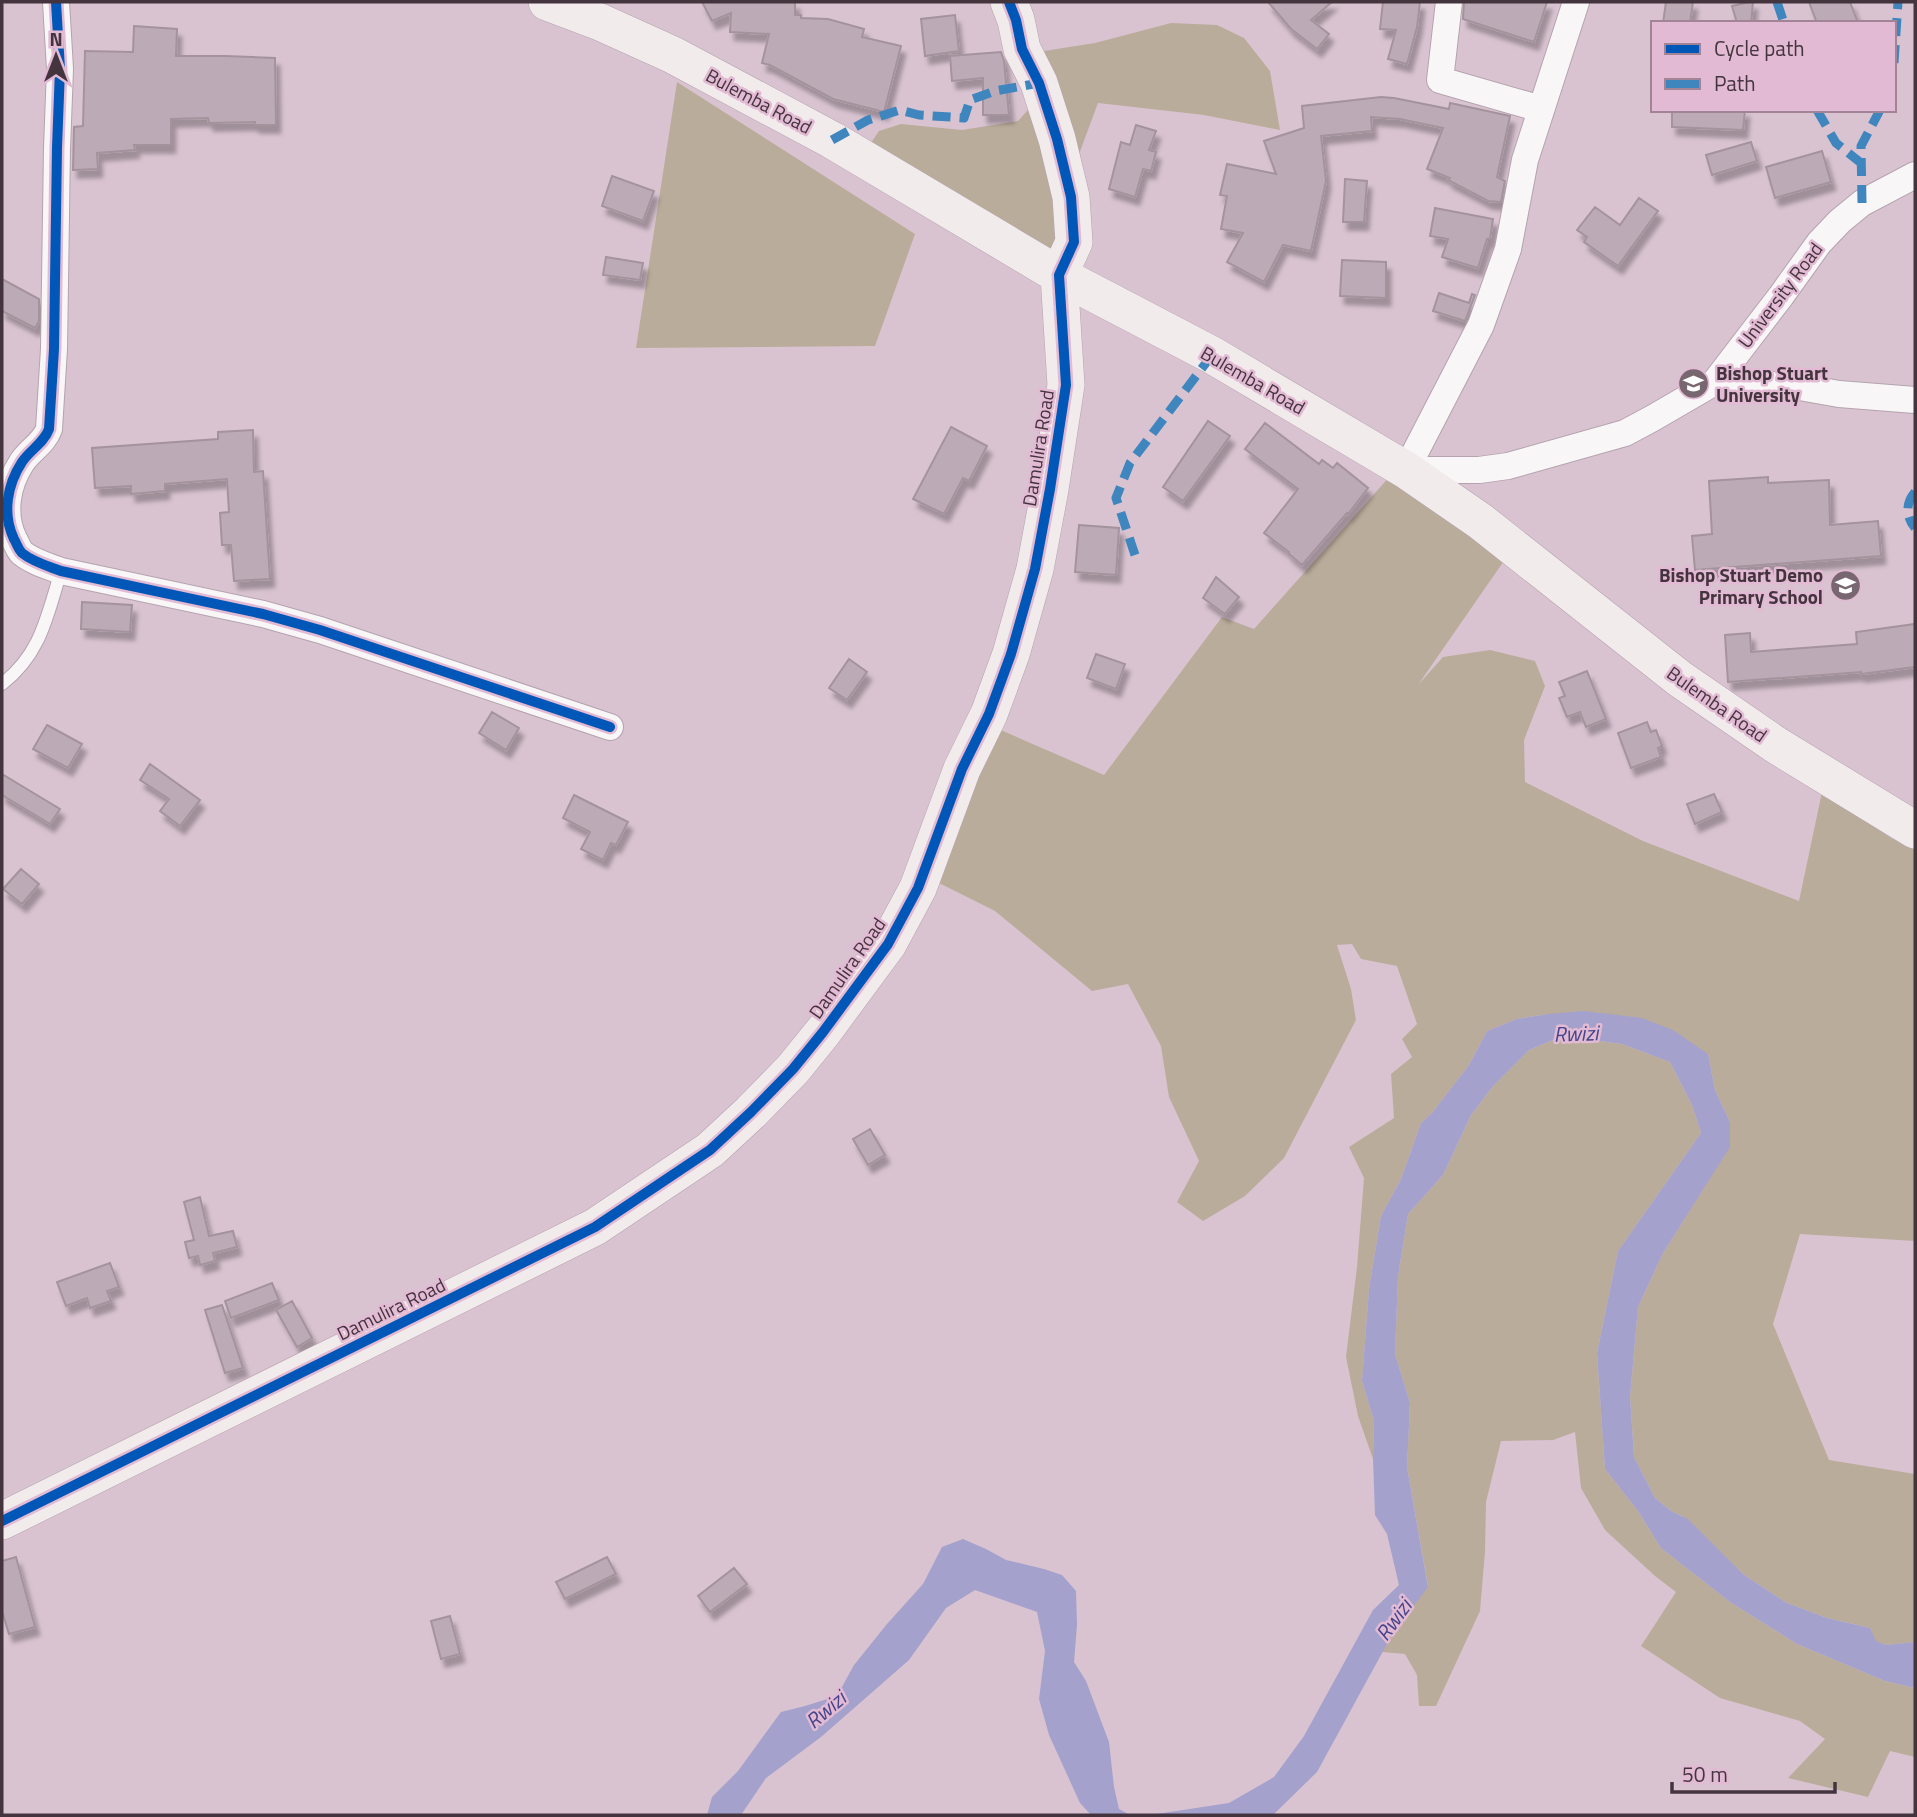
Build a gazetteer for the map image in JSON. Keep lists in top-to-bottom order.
{
  "streets": {
    "street": ["Bulemba Road", "University Road", "Damulira Road"]
  },
  "crossings": [
    ["Bulemba Road", "University Road"],
    ["Bulemba Road", "Damulira Road"]
  ],
  "water": ["Rwizi"],
  "places": {
    "school or university": ["Bishop Stuart University", "Bishop Stuart Demo Primary School"]
  },
  "legend": ["Cycle path", "Path"],
  "scale_bar": "50 m",
  "north": "top"
}
